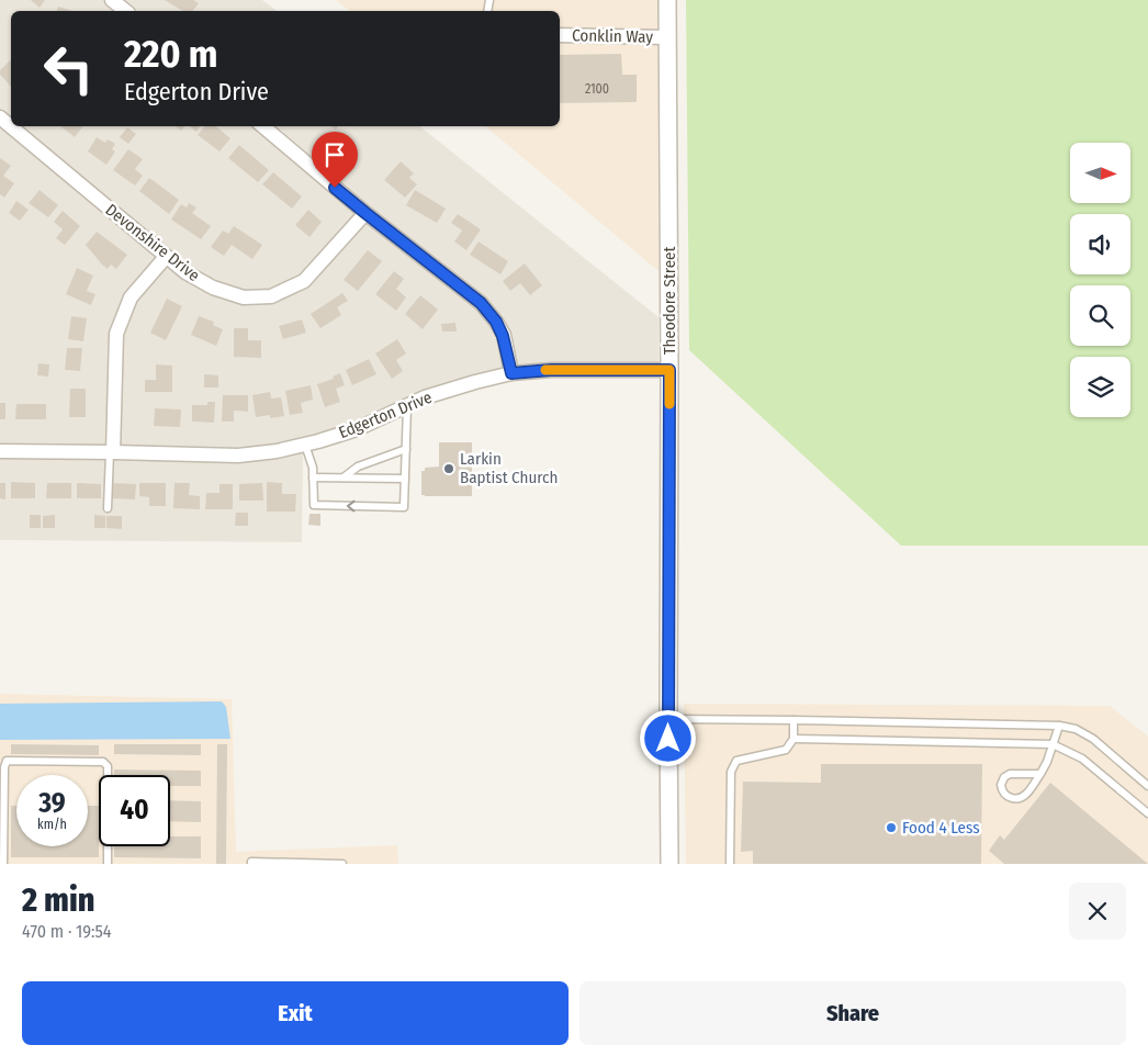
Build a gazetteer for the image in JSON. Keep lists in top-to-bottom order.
{
  "streets": {
    "street": [
      "Conklin Way",
      "Devonshire Drive",
      "Theodore Street",
      "Edgerton Drive"
    ]
  },
  "crossings": [
    ["Conklin Way", "Theodore Street"],
    ["Theodore Street", "Edgerton Drive"]
  ],
  "places": ["Larkin Baptist Church", "Food 4 Less"],
  "house_numbers": ["2100"],
  "north": "right",
  "page": {
    "turn": ["220 m", "Edgerton Drive"],
    "speed": "39 km/h",
    "limit": "40",
    "heading": ["2 min", "470 m · 19:54"],
    "buttons": ["Exit", "Share"]
  }
}
